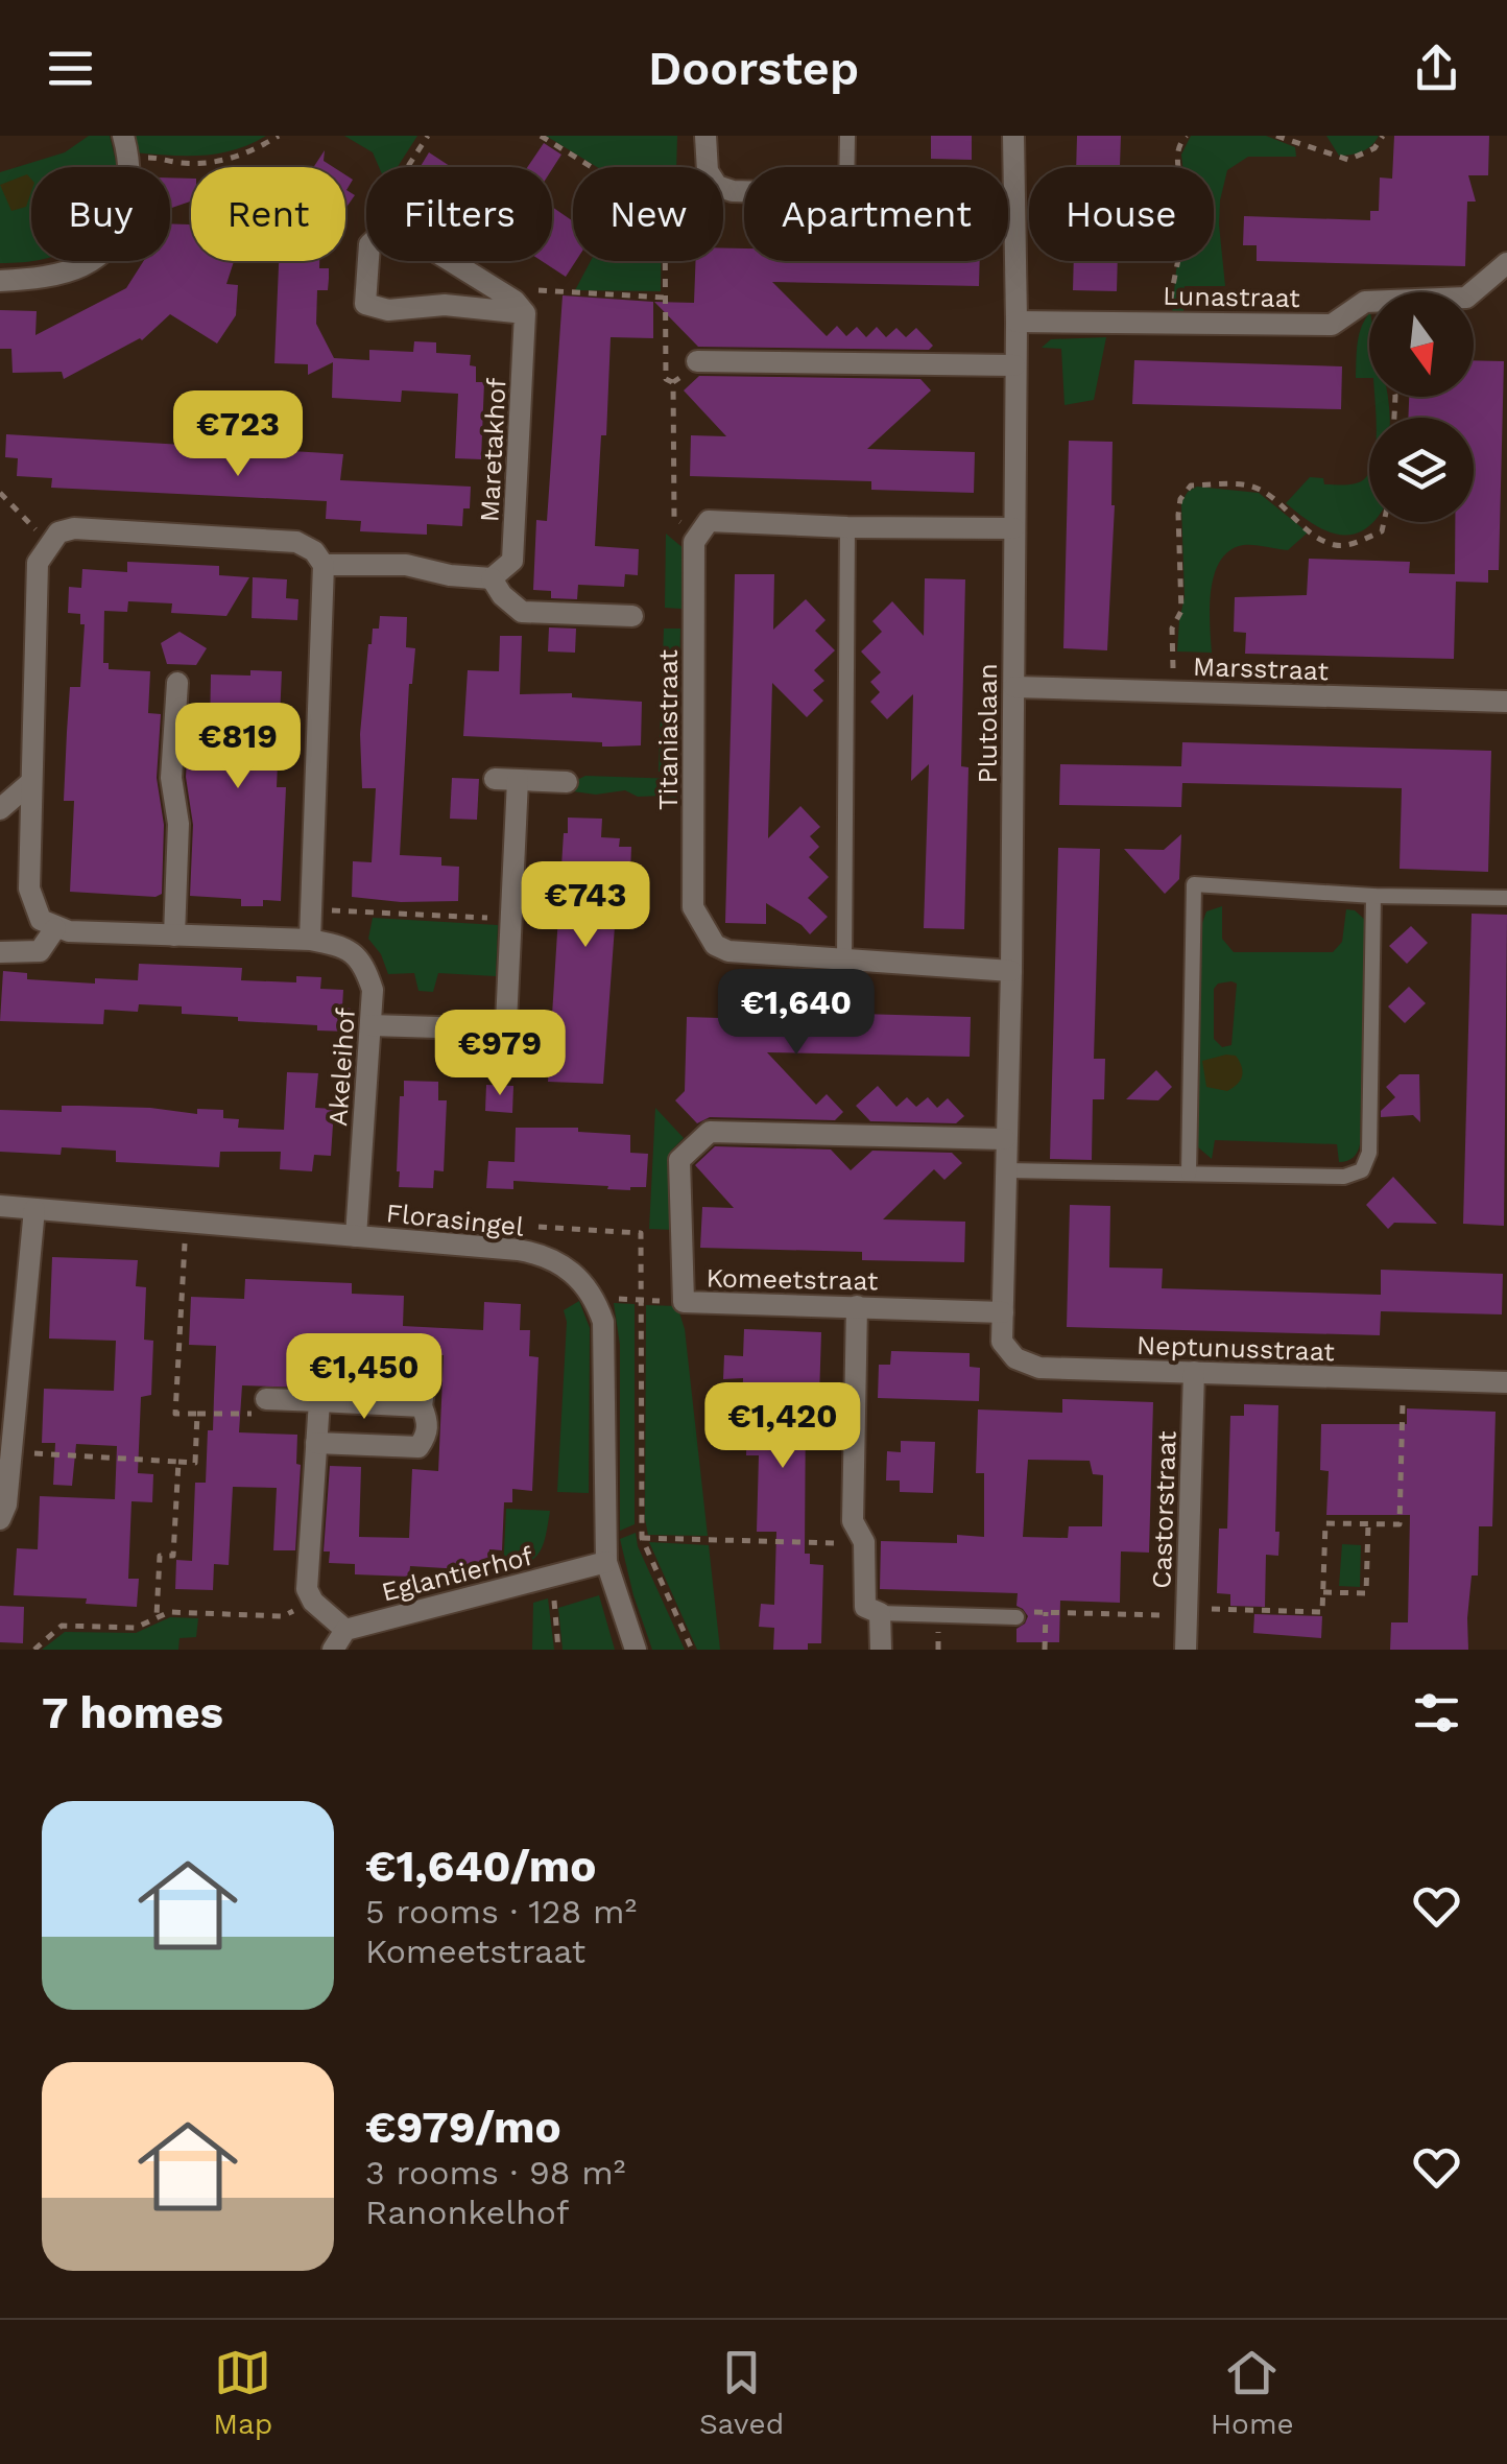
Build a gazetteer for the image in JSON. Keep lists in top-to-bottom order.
{
  "streets": {
    "street": [
      "Lunastraat",
      "Maretakhof",
      "Marsstraat",
      "Plutolaan",
      "Titaniastraat",
      "Akeleihof",
      "Florasingel",
      "Komeetstraat",
      "Neptunusstraat",
      "Castorstraat",
      "Eglantierhof"
    ]
  },
  "crossings": [
    ["Lunastraat", "Plutolaan"],
    ["Marsstraat", "Plutolaan"],
    ["Plutolaan", "Titaniastraat"],
    ["Plutolaan", "Komeetstraat"],
    ["Plutolaan", "Neptunusstraat"],
    ["Akeleihof", "Florasingel"],
    ["Komeetstraat", "Neptunusstraat"],
    ["Neptunusstraat", "Castorstraat"]
  ],
  "north": "bottom",
  "page": {
    "header": "Doorstep",
    "chip": [
      "Buy",
      "Rent",
      "Filters",
      "New",
      "Apartment",
      "House"
    ],
    "price": [
      "€723",
      "€819",
      "€743",
      "€1,640",
      "€979",
      "€1,450",
      "€1,420"
    ],
    "heading": "7 homes",
    "list": [
      {
        "name": "€1,640/mo",
        "note": "5 rooms · 128 m² · Komeetstraat"
      },
      {
        "name": "€979/mo",
        "note": "3 rooms · 98 m² · Ranonkelhof"
      }
    ],
    "tabs": ["Map", "Saved", "Home"]
  }
}
